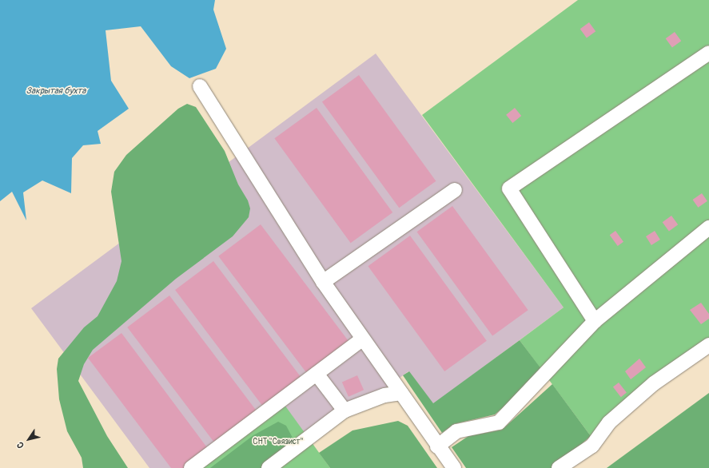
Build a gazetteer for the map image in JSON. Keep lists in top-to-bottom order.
{
  "water": ["Закрытая бухта"],
  "parks": ["СНТ \"Связист\""],
  "north": "bottom left"
}
